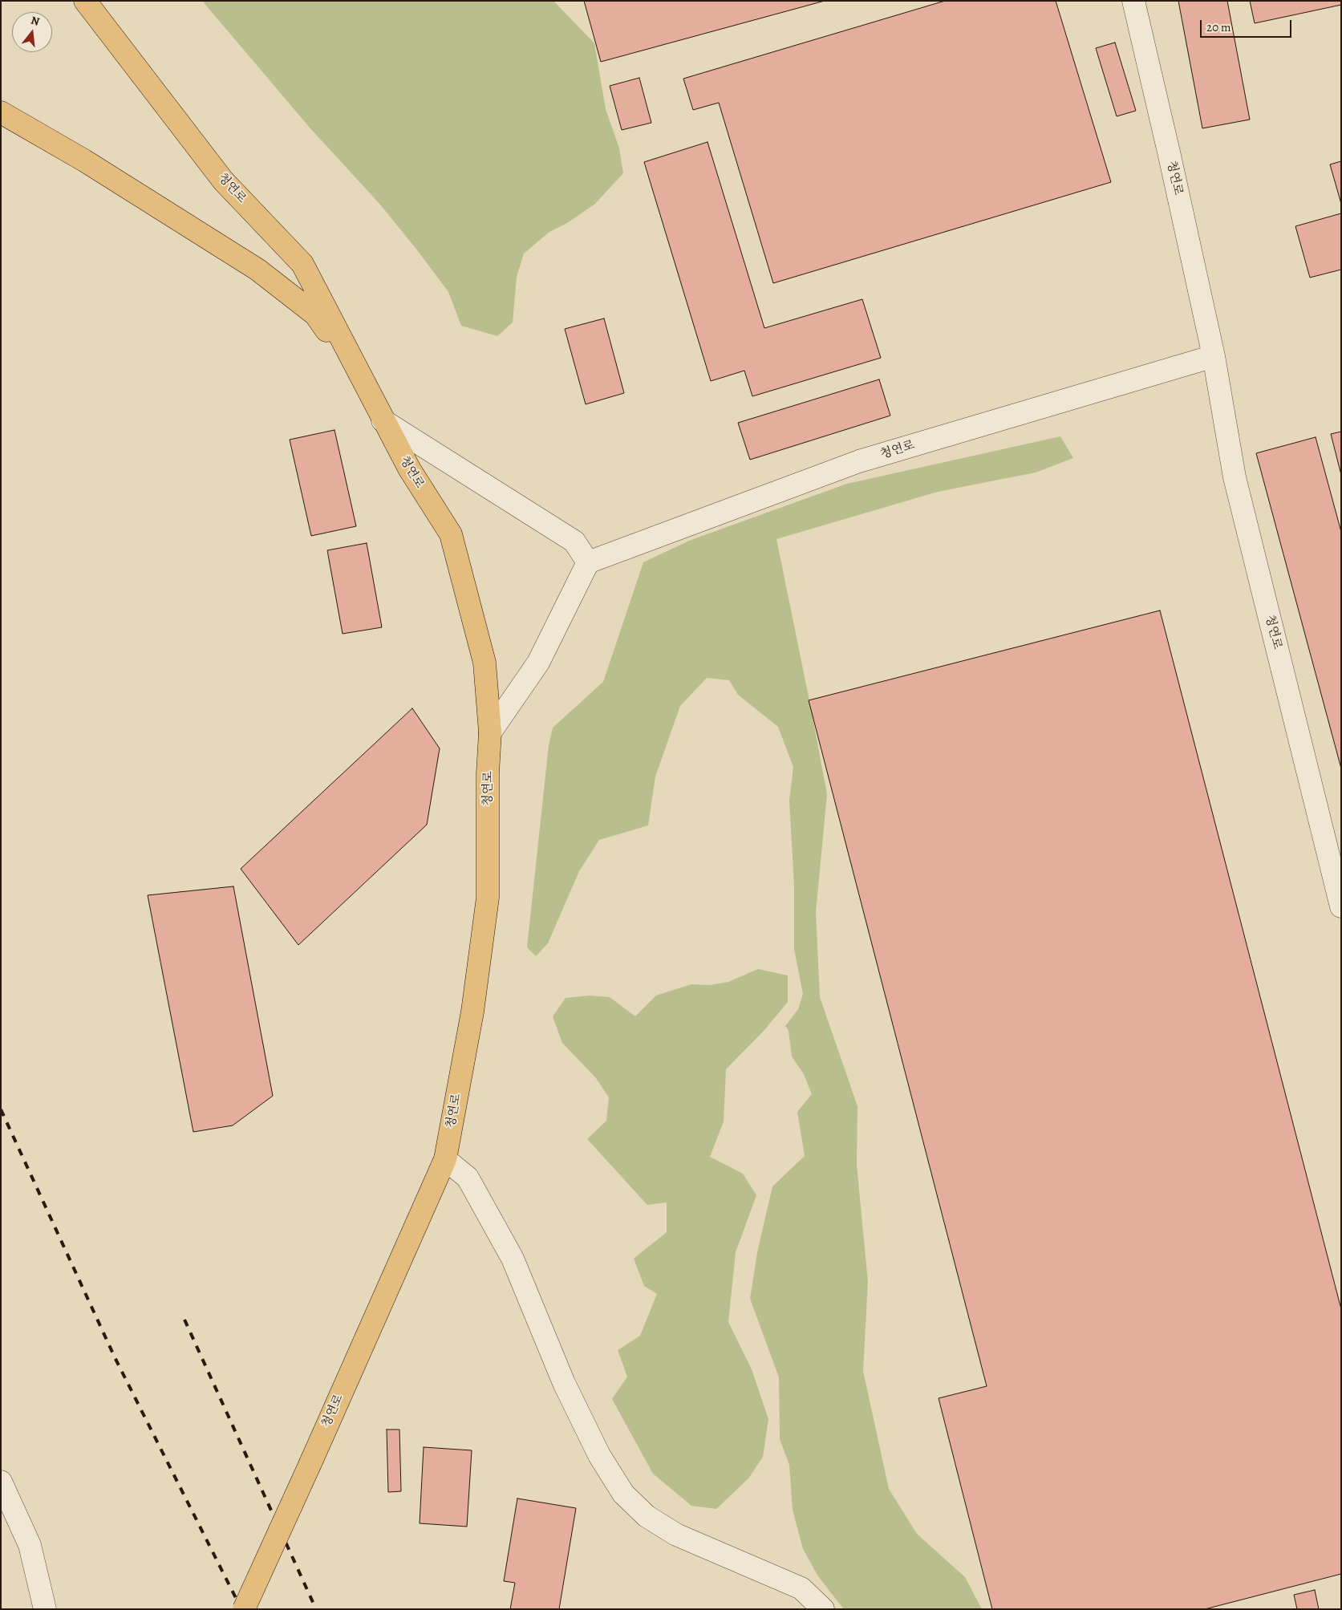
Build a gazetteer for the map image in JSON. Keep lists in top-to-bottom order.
{
  "streets": {
    "main road": ["청연로"]
  },
  "scale_bar": "20 m",
  "north": "top"
}
